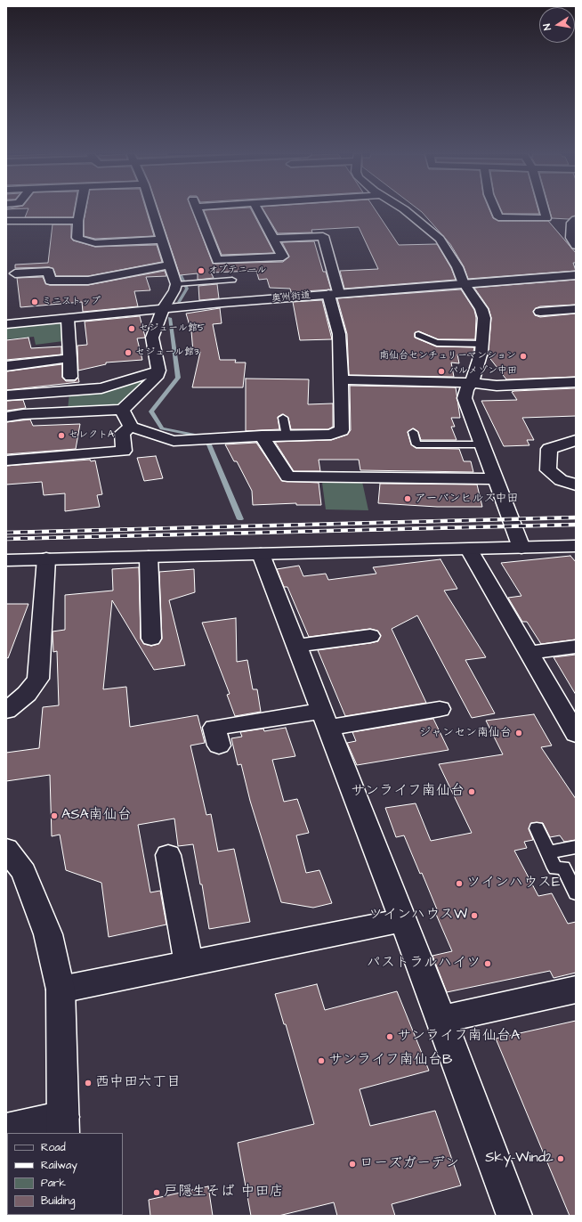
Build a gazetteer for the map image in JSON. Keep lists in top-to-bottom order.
{
  "streets": {
    "street": ["奥州街道"]
  },
  "places": [
    "オブテニール",
    "ミニストップ",
    "セジュール館5",
    "セジュール館3",
    "南仙台センチュリーマンション",
    "パルメゾン中田",
    "セレクトA",
    "アーバンヒルズ中田",
    "ジャンセン南仙台",
    "サンライフ南仙台",
    "ASA南仙台",
    "ツインハウスE",
    "ツインハウスW",
    "パストラルハイツ",
    "サンライフ南仙台A",
    "サンライフ南仙台B",
    "西中田六丁目",
    "Sky-Wind2",
    "ローズガーデン",
    "戸隠生そば 中田店"
  ],
  "legend": [
    "Road",
    "Railway",
    "Park",
    "Building"
  ],
  "north": "left"
}
